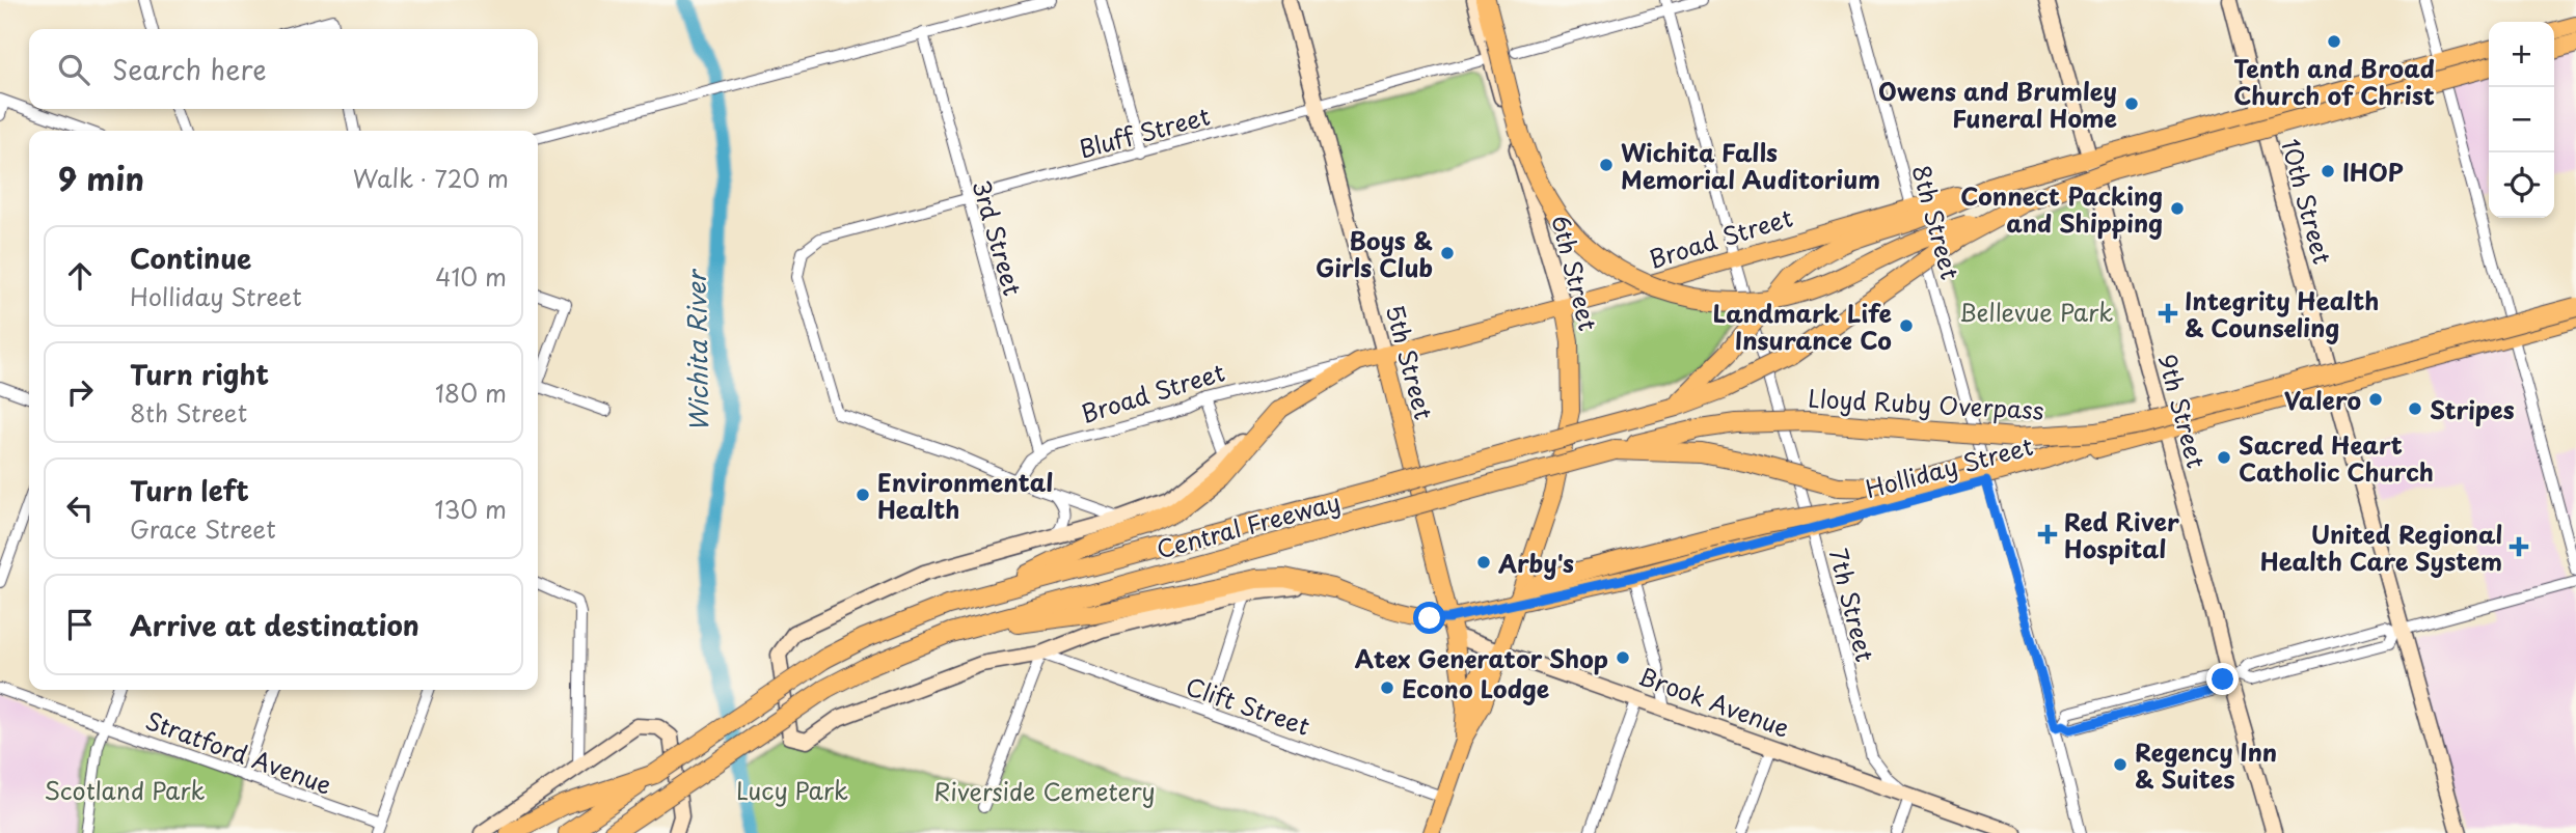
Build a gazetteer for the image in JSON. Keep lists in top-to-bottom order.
{
  "streets": {
    "highway": ["Lloyd Ruby Overpass", "Central Freeway"],
    "main road": [
      "Broad Street",
      "6th Street",
      "5th Street",
      "Holliday Street",
      "Brook Avenue"
    ],
    "street": [
      "Bluff Street",
      "10th Street",
      "8th Street",
      "3rd Street",
      "9th Street",
      "7th Street",
      "Clift Street",
      "Stratford Avenue"
    ]
  },
  "crossings": [
    ["Bluff Street", "3rd Street"],
    ["Bluff Street", "6th Street"],
    ["Bluff Street", "5th Street"],
    ["10th Street", "Holliday Street"],
    ["8th Street", "Broad Street"],
    ["8th Street", "Holliday Street"],
    ["3rd Street", "Broad Street"],
    ["Broad Street", "6th Street"],
    ["Broad Street", "5th Street"],
    ["Broad Street", "7th Street"],
    ["6th Street", "5th Street"],
    ["6th Street", "Holliday Street"],
    ["6th Street", "Brook Avenue"],
    ["5th Street", "Holliday Street"],
    ["5th Street", "Brook Avenue"],
    ["Lloyd Ruby Overpass", "Central Freeway"],
    ["9th Street", "Holliday Street"],
    ["Holliday Street", "Central Freeway"],
    ["Holliday Street", "7th Street"],
    ["Holliday Street", "Brook Avenue"],
    ["Central Freeway", "Clift Street"],
    ["7th Street", "Brook Avenue"]
  ],
  "water": ["Wichita River"],
  "parks": [
    "Bellevue Park",
    "Scotland Park",
    "Lucy Park",
    "Riverside Cemetery"
  ],
  "places": {
    "other": [
      "Tenth and Broad Church of Christ",
      "Owens and Brumley Funeral Home",
      "Wichita Falls Memorial Auditorium",
      "IHOP",
      "Connect Packing and Shipping",
      "Boys & Girls Club",
      "Landmark Life Insurance Co",
      "Valero",
      "Stripes",
      "Sacred Heart Catholic Church",
      "Environmental Health",
      "Arby's",
      "Atex Generator Shop",
      "Econo Lodge",
      "Regency Inn & Suites"
    ],
    "health": ["Integrity Health & Counseling", "Red River Hospital", "United Regional Health Care System"]
  },
  "page": {
    "map_buttons": ["+", "−"],
    "search": "Search here",
    "heading": ["9 min", "Walk · 720 m"],
    "list": [
      ["Continue", "Holliday Street", "410 m"],
      ["Turn right", "8th Street", "180 m"],
      ["Turn left", "Grace Street", "130 m"],
      "Arrive at destination"
    ]
  }
}
